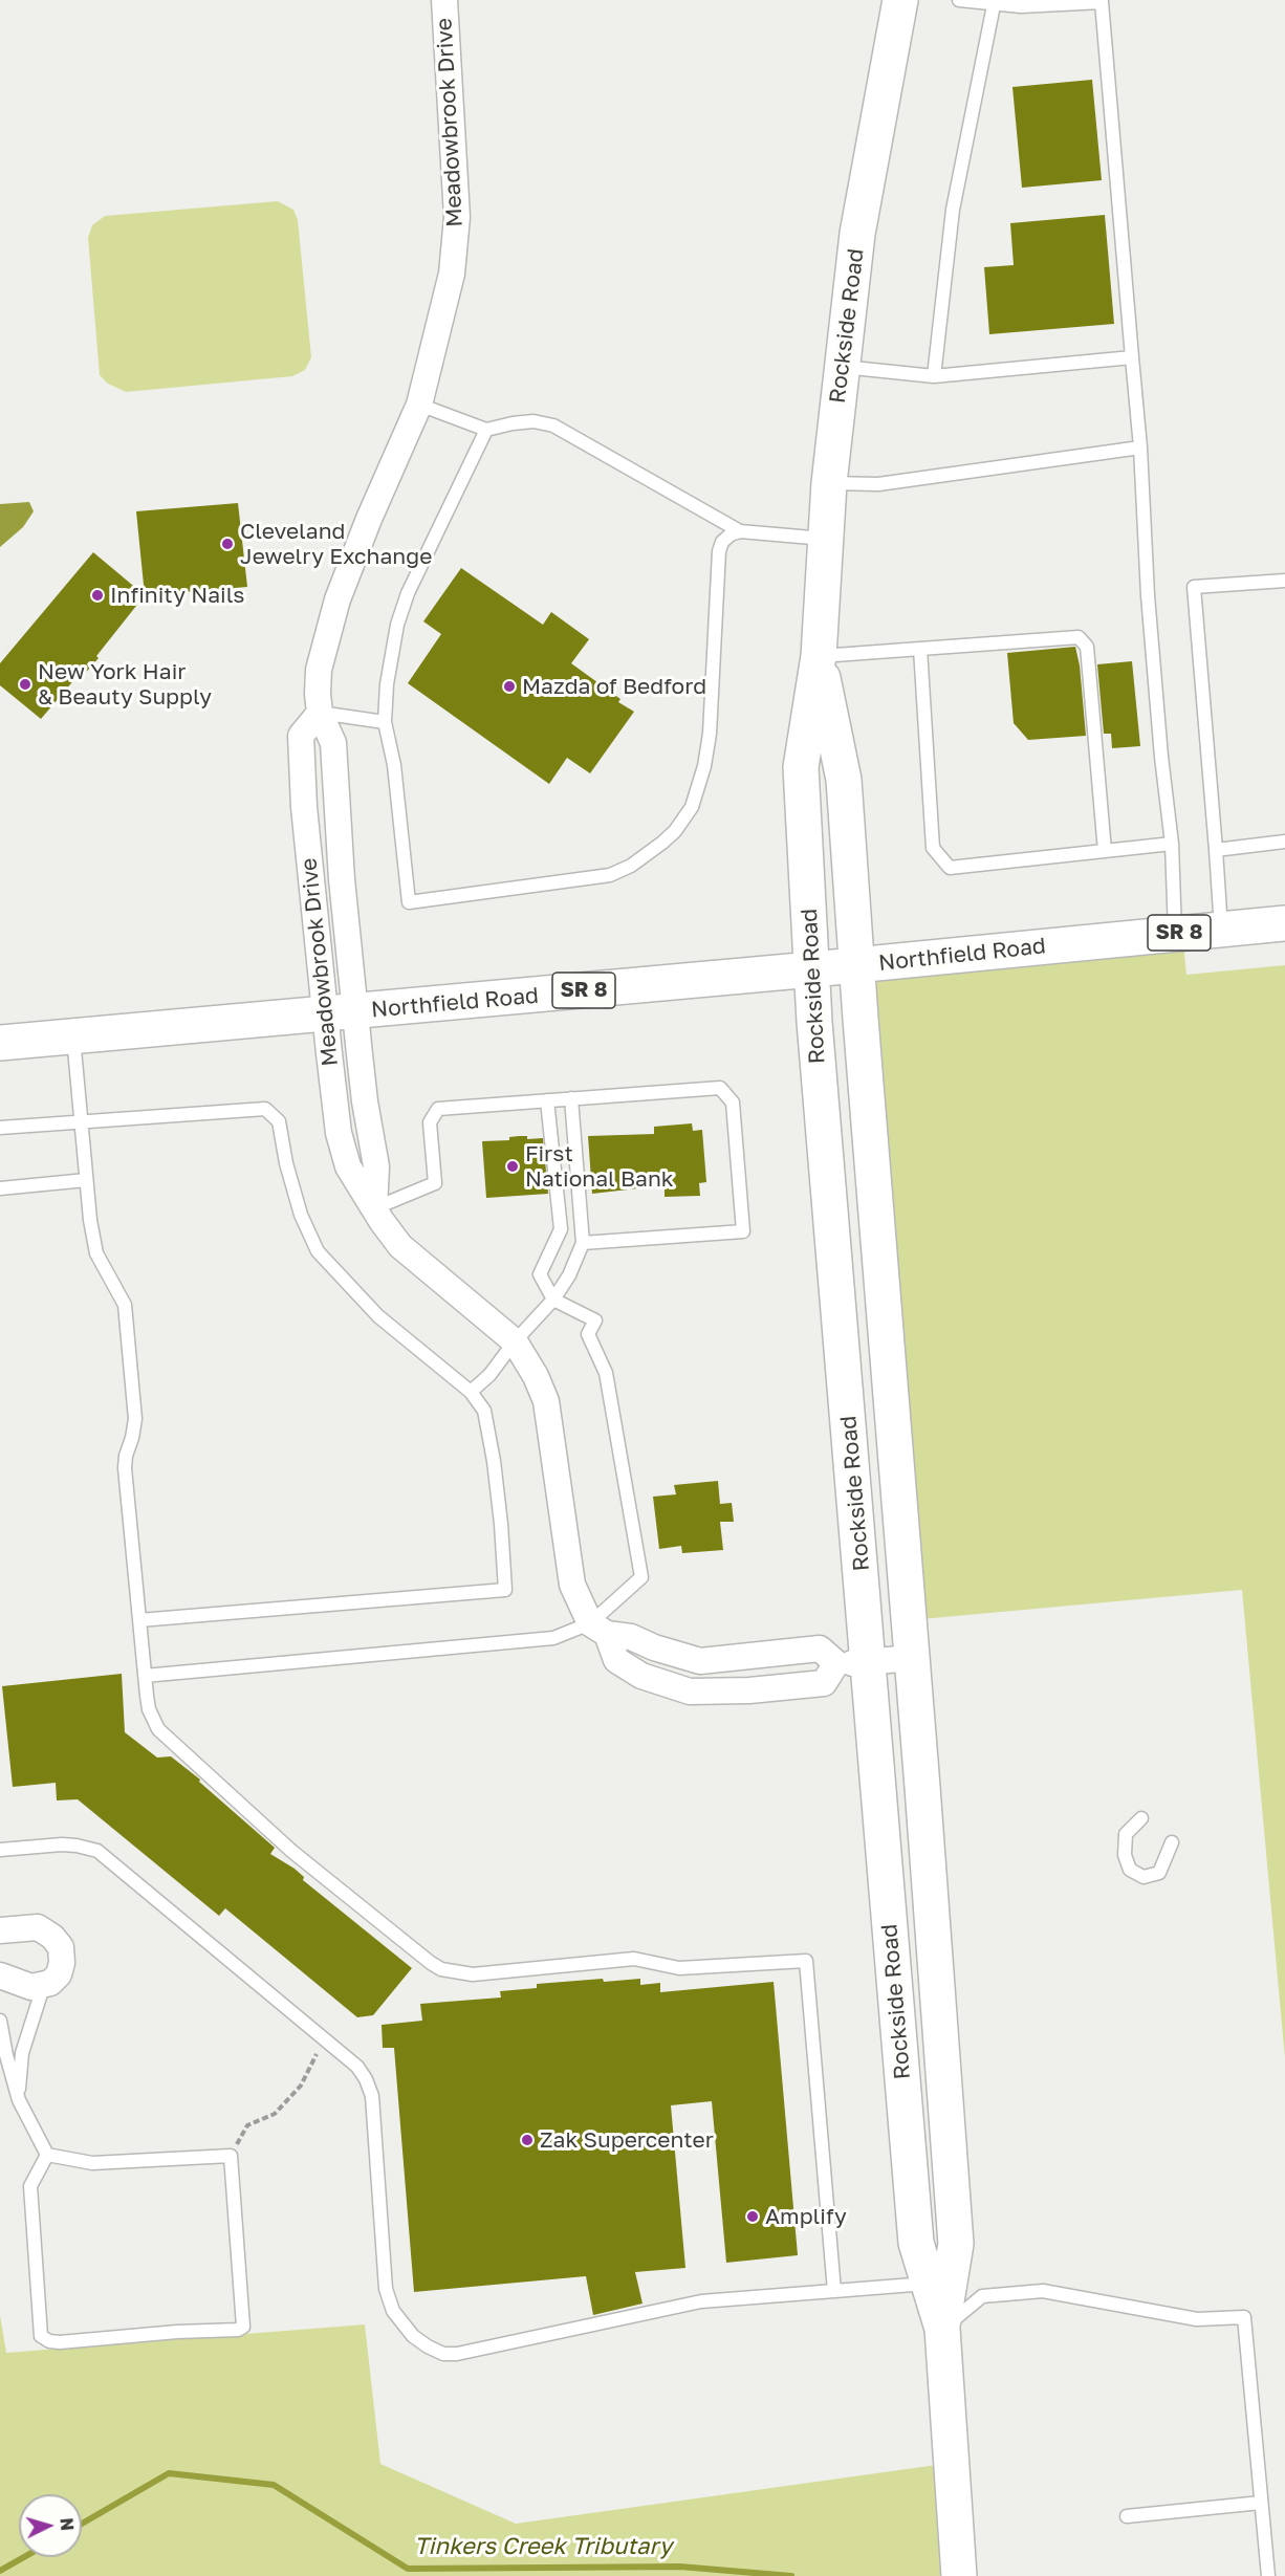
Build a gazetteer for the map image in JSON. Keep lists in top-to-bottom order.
{
  "streets": {
    "main road": ["Rockside Road", "SR 8", "Northfield Road"],
    "street": ["Meadowbrook Drive"]
  },
  "crossings": [
    ["Meadowbrook Drive", "Northfield Road"],
    ["Rockside Road", "Northfield Road"]
  ],
  "water": ["Tinkers Creek Tributary"],
  "places": [
    "Cleveland Jewelry Exchange",
    "Infinity Nails",
    "New York Hair & Beauty Supply",
    "Mazda of Bedford",
    "First National Bank",
    "Zak Supercenter",
    "Amplify"
  ],
  "north": "right"
}
